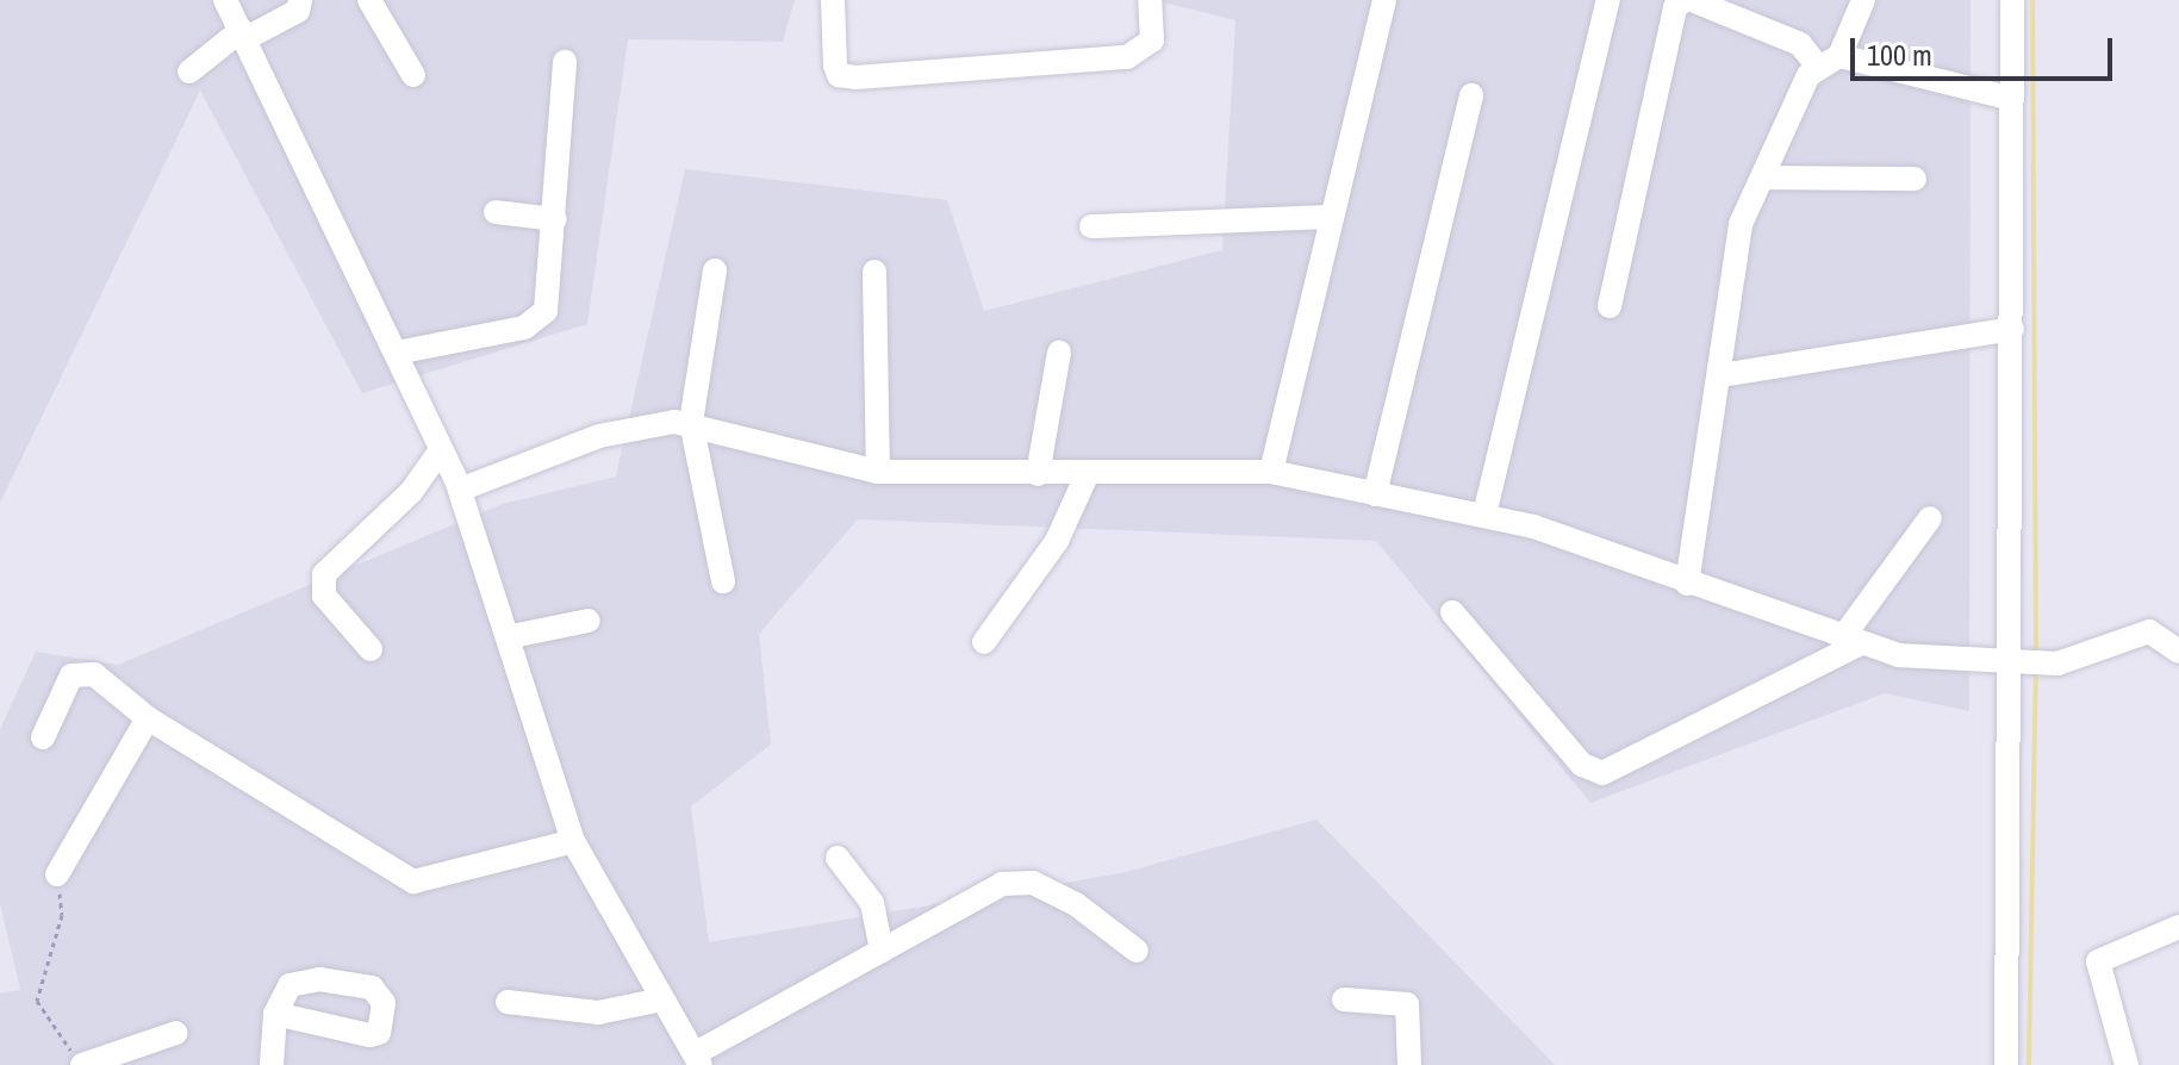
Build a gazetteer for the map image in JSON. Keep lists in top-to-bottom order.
{
  "scale_bar": "100 m"
}
